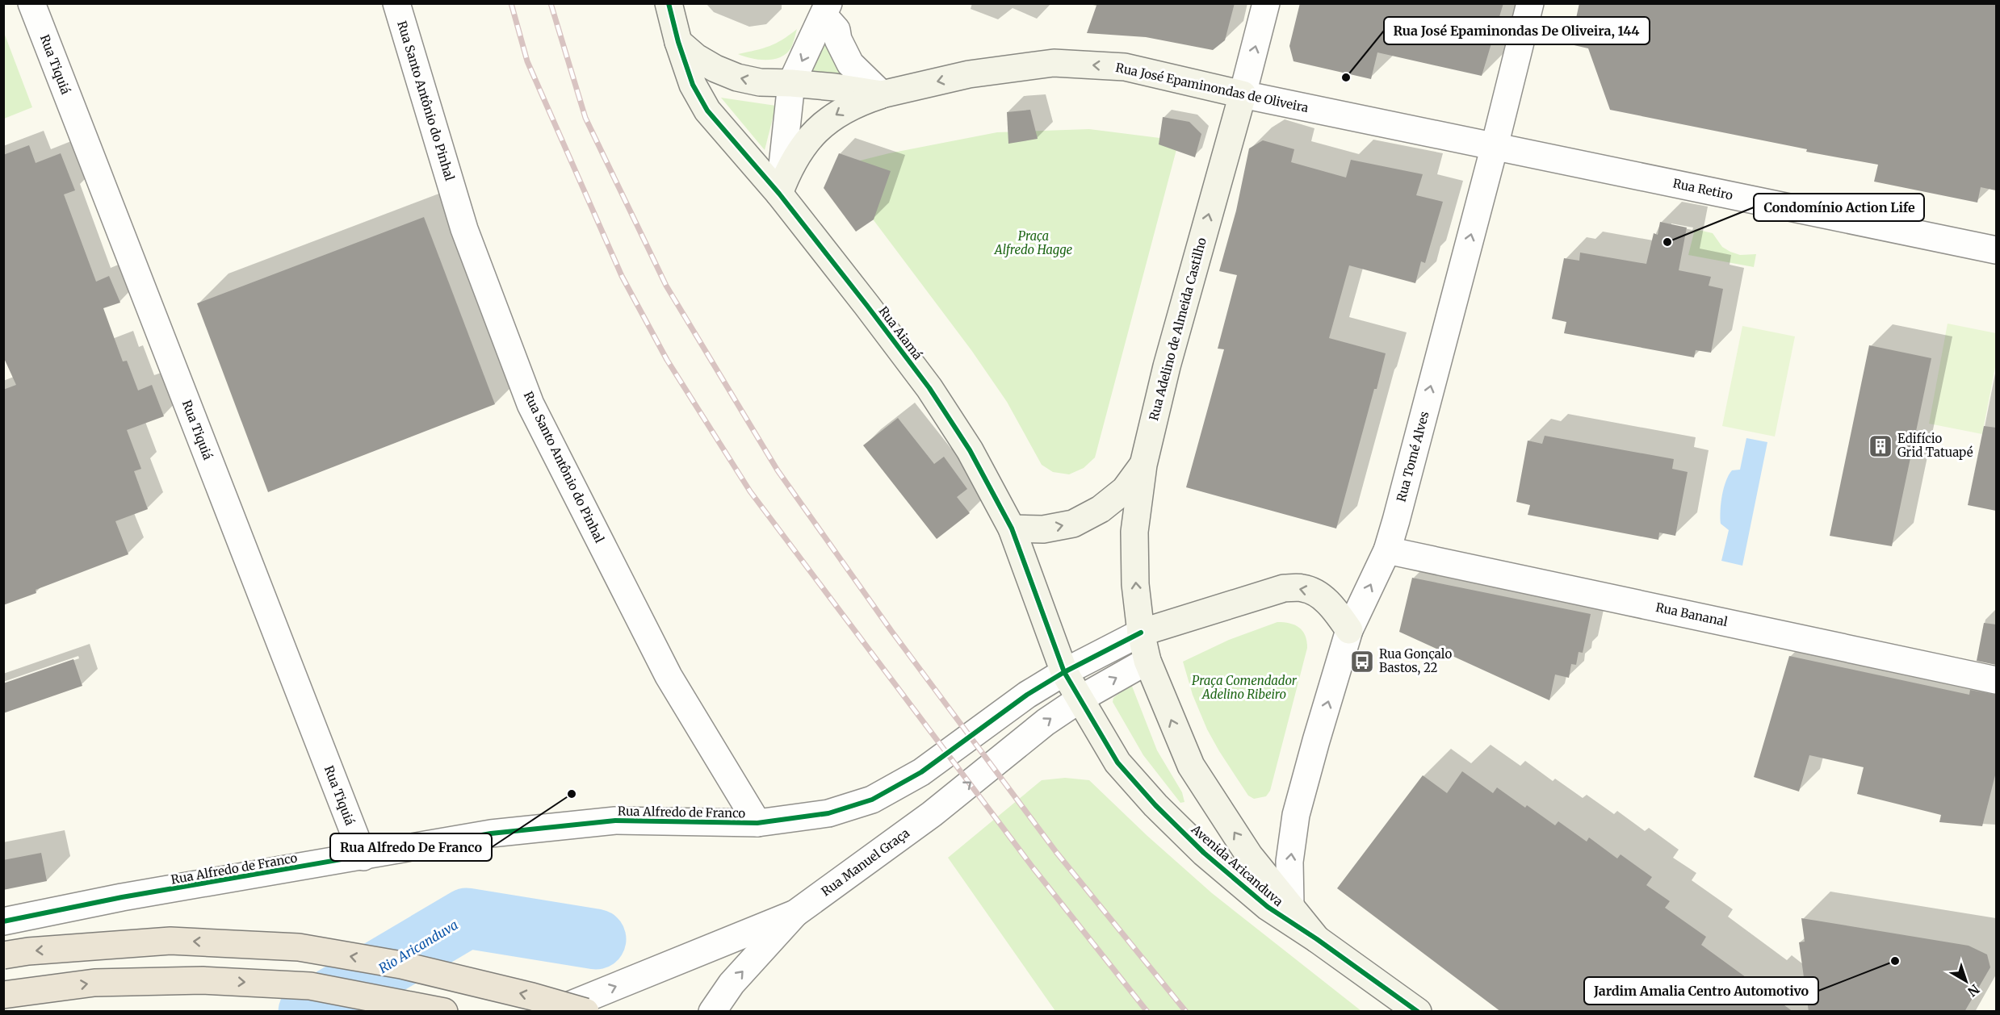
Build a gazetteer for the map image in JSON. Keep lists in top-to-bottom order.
{
  "streets": {
    "main road": [
      "Rua José Epaminondas de Oliveira",
      "Rua Adelino de Almeida Castilho",
      "Rua Aiamá",
      "Avenida Aricanduva"
    ],
    "street": [
      "Rua Tiquiá",
      "Rua Santo Antônio do Pinhal",
      "Rua Retiro",
      "Rua Tomé Alves",
      "Rua Bananal",
      "Rua Alfredo de Franco",
      "Rua Manuel Graça"
    ]
  },
  "crossings": [
    ["Rua Tiquiá", "Rua Alfredo de Franco"],
    ["Rua José Epaminondas de Oliveira", "Rua Retiro"],
    ["Rua José Epaminondas de Oliveira", "Rua Adelino de Almeida Castilho"],
    ["Rua José Epaminondas de Oliveira", "Rua Aiamá"],
    ["Rua José Epaminondas de Oliveira", "Rua Tomé Alves"],
    ["Rua Santo Antônio do Pinhal", "Rua Alfredo de Franco"],
    ["Rua Retiro", "Rua Tomé Alves"],
    ["Rua Adelino de Almeida Castilho", "Rua Manuel Graça"],
    ["Rua Adelino de Almeida Castilho", "Avenida Aricanduva"],
    ["Rua Aiamá", "Rua Alfredo de Franco"],
    ["Rua Aiamá", "Rua Manuel Graça"],
    ["Rua Aiamá", "Avenida Aricanduva"],
    ["Rua Tomé Alves", "Rua Bananal"],
    ["Rua Tomé Alves", "Avenida Aricanduva"],
    ["Rua Manuel Graça", "Avenida Aricanduva"]
  ],
  "one_way": [
    "Rua José Epaminondas de Oliveira",
    "Rua Adelino de Almeida Castilho",
    "Rua Tomé Alves",
    "Rua Manuel Graça"
  ],
  "water": ["Rio Aricanduva"],
  "parks": ["Praça Alfredo Hagge", "Praça Comendador Adelino Ribeiro"],
  "places": {
    "other": [
      "Rua José Epaminondas De Oliveira, 144",
      "Condomínio Action Life",
      "Rua Alfredo De Franco",
      "Jardim Amalia Centro Automotivo"
    ],
    "building": ["Edifício Grid Tatuapé"],
    "bus stop": ["Rua Gonçalo Bastos, 22"]
  },
  "north": "bottom right"
}
